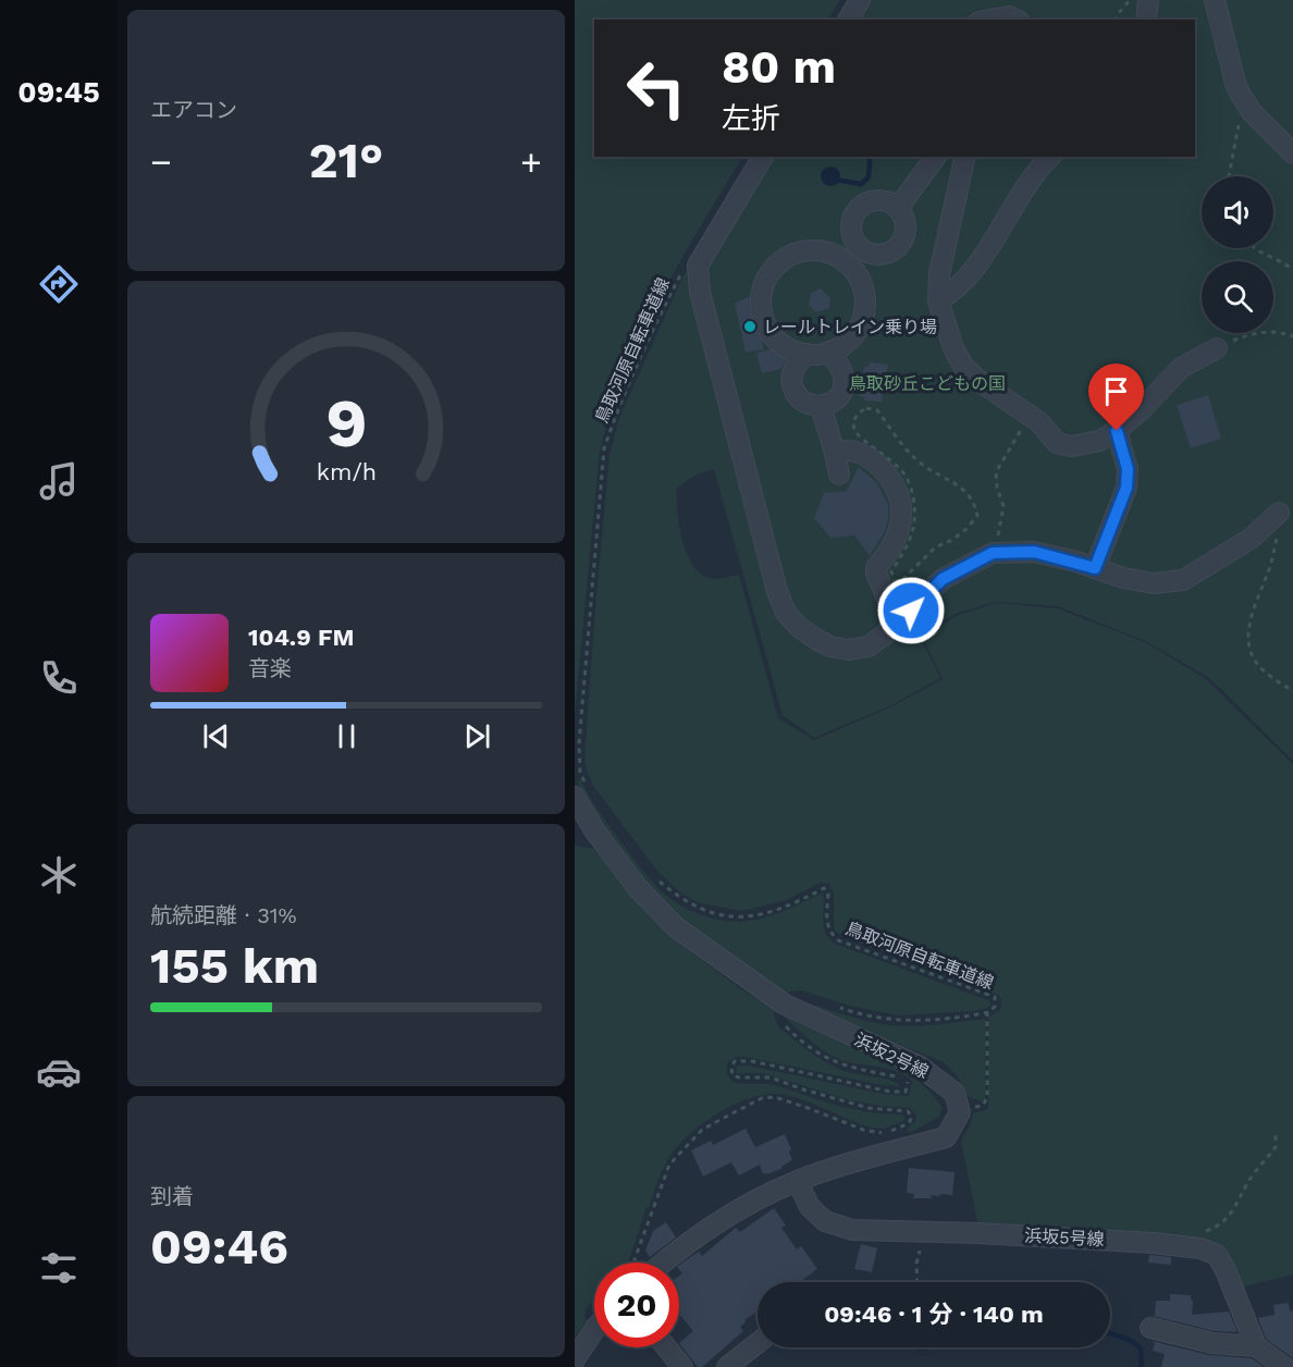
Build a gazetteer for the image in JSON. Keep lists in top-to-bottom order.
{
  "streets": {
    "street": ["浜坂2号線", "浜坂5号線"],
    "path": ["鳥取河原自転車道線"]
  },
  "crossings": [
    ["鳥取河原自転車道線", "浜坂2号線"]
  ],
  "parks": ["鳥取砂丘こどもの国"],
  "places": ["レールトレイン乗り場"],
  "page": {
    "tabs": "09:45",
    "tile": [
      "エアコン",
      ["航続距離 · 31%", "155 km"],
      ["到着", "09:46"]
    ],
    "turn": ["80 m", "左折"],
    "heat": ["−", "21°", "+"],
    "song": ["104.9 FM", "音楽"],
    "limit": "20",
    "trip": "09:46 · 1 分 · 140 m",
    "gauge": ["9", "km/h"]
  }
}
